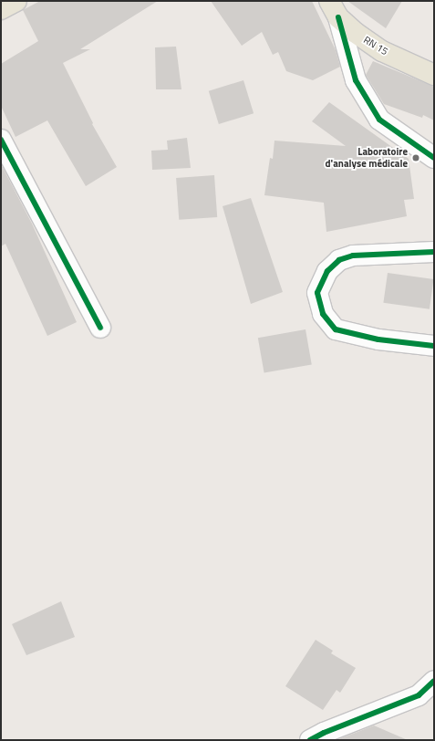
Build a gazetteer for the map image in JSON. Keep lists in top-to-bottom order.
{
  "streets": {
    "main road": ["RN 15"]
  },
  "places": ["Laboratoire d'analyse médicale"]
}
